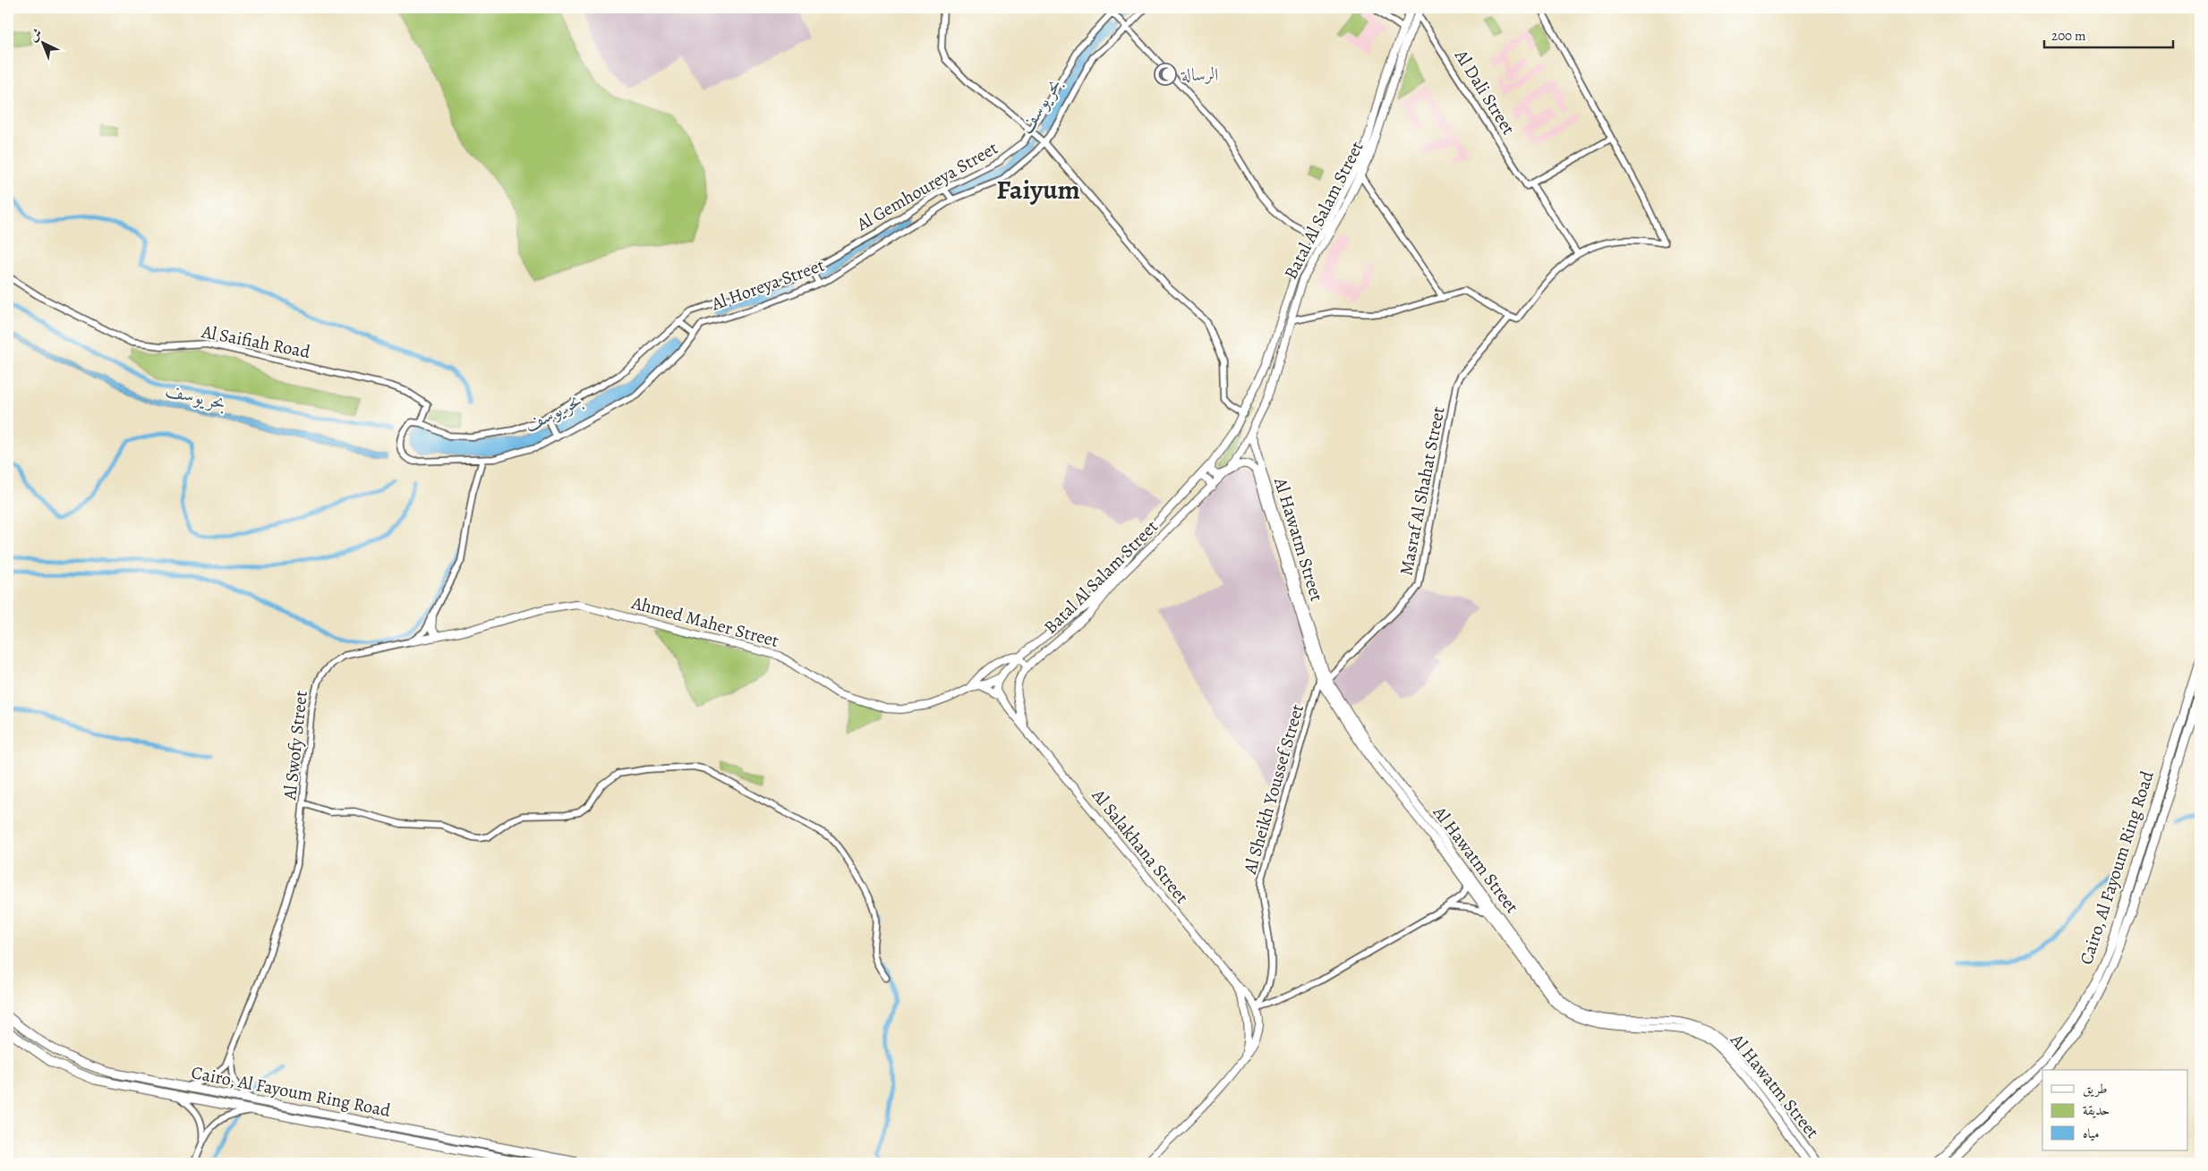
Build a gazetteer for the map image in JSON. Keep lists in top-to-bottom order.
{
  "streets": {
    "highway": ["Cairo, Al Fayoum Ring Road"],
    "main road": [
      "Batal Al Salam Street",
      "Al Hawatm Street",
      "Ahmed Maher Street",
      "Al Salakhana Street"
    ],
    "street": [
      "Al Dali Street",
      "Al Gemhoureya Street",
      "Al Horeya Street",
      "Al Saifiah Road",
      "Masraf Al Shahat Street",
      "Al Swofy Street",
      "Al Sheikh Youssef Street"
    ]
  },
  "crossings": [
    ["Al Dali Street", "Batal Al Salam Street"],
    ["Al Gemhoureya Street", "Al Horeya Street"],
    ["Al Gemhoureya Street", "Al Saifiah Road"],
    ["Batal Al Salam Street", "Al Hawatm Street"],
    ["Batal Al Salam Street", "Ahmed Maher Street"],
    ["Batal Al Salam Street", "Al Salakhana Street"],
    ["Al Horeya Street", "Al Saifiah Road"],
    ["Masraf Al Shahat Street", "Al Hawatm Street"],
    ["Al Hawatm Street", "Al Sheikh Youssef Street"],
    ["Ahmed Maher Street", "Al Swofy Street"],
    ["Al Swofy Street", "Cairo, Al Fayoum Ring Road"]
  ],
  "districts": ["Faiyum"],
  "water": ["بحر يوسف"],
  "places": {
    "mosque": ["الرسالة"]
  },
  "legend": ["طريق", "حديقة", "مياه"],
  "scale_bar": "200 m",
  "north": "top left"
}
